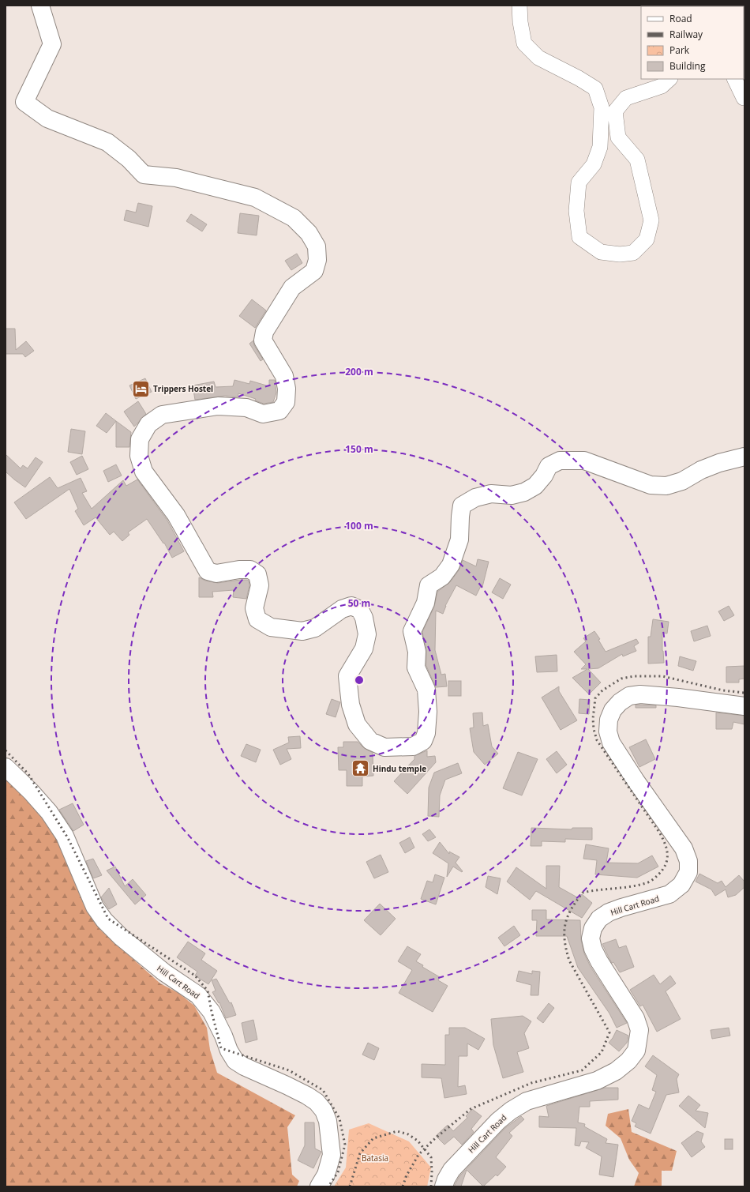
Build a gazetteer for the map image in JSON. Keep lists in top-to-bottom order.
{
  "streets": {
    "main road": ["Hill Cart Road"]
  },
  "parks": ["Batasia"],
  "places": {
    "hotel": ["Trippers Hostel"],
    "temple": ["Hindu temple"]
  },
  "legend": [
    "Road",
    "Railway",
    "Park",
    "Building"
  ],
  "rings": [
    "200 m",
    "150 m",
    "100 m",
    "50 m"
  ]
}
